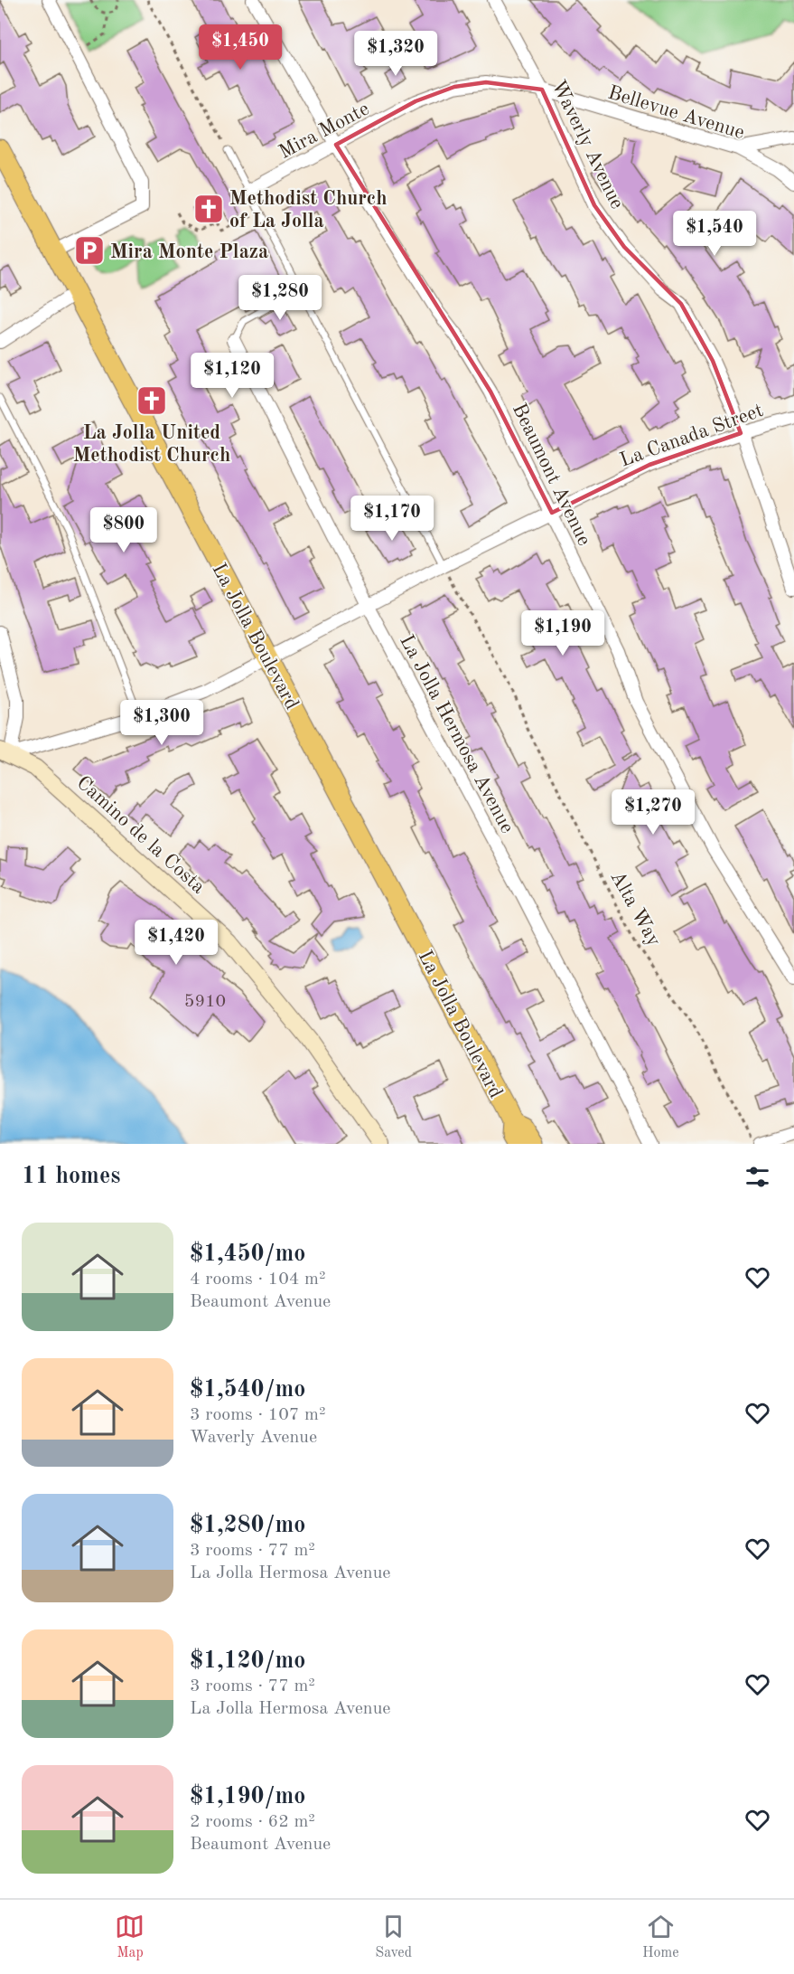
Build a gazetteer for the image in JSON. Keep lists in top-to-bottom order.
{
  "streets": {
    "main road": ["La Jolla Boulevard"],
    "street": [
      "Bellevue Avenue",
      "Mira Monte",
      "Waverly Avenue",
      "La Canada Street",
      "Beaumont Avenue",
      "La Jolla Hermosa Avenue",
      "Camino de la Costa"
    ],
    "path": ["Alta Way"]
  },
  "crossings": [
    ["Bellevue Avenue", "Mira Monte"],
    ["Bellevue Avenue", "Waverly Avenue"],
    ["Mira Monte", "Waverly Avenue"],
    ["Mira Monte", "Beaumont Avenue"],
    ["Waverly Avenue", "La Canada Street"],
    ["La Canada Street", "Beaumont Avenue"],
    ["La Canada Street", "La Jolla Boulevard"],
    ["La Canada Street", "La Jolla Hermosa Avenue"],
    ["La Canada Street", "Camino de la Costa"],
    ["La Canada Street", "Alta Way"]
  ],
  "places": {
    "church": ["Methodist Church of La Jolla", "La Jolla United Methodist Church"],
    "parking": ["Mira Monte Plaza"]
  },
  "house_numbers": ["5910"],
  "page": {
    "price": [
      "$1,450",
      "$1,320",
      "$1,540",
      "$1,280",
      "$1,120",
      "$1,170",
      "$800",
      "$1,190",
      "$1,300",
      "$1,270",
      "$1,420"
    ],
    "heading": "11 homes",
    "list": [
      {
        "name": "$1,450/mo",
        "note": "4 rooms · 104 m² · Beaumont Avenue"
      },
      {
        "name": "$1,540/mo",
        "note": "3 rooms · 107 m² · Waverly Avenue"
      },
      {
        "name": "$1,280/mo",
        "note": "3 rooms · 77 m² · La Jolla Hermosa Avenue"
      },
      {
        "name": "$1,120/mo",
        "note": "3 rooms · 77 m² · La Jolla Hermosa Avenue"
      },
      {
        "name": "$1,190/mo",
        "note": "2 rooms · 62 m² · Beaumont Avenue"
      }
    ],
    "tabs": ["Map", "Saved", "Home"]
  }
}
